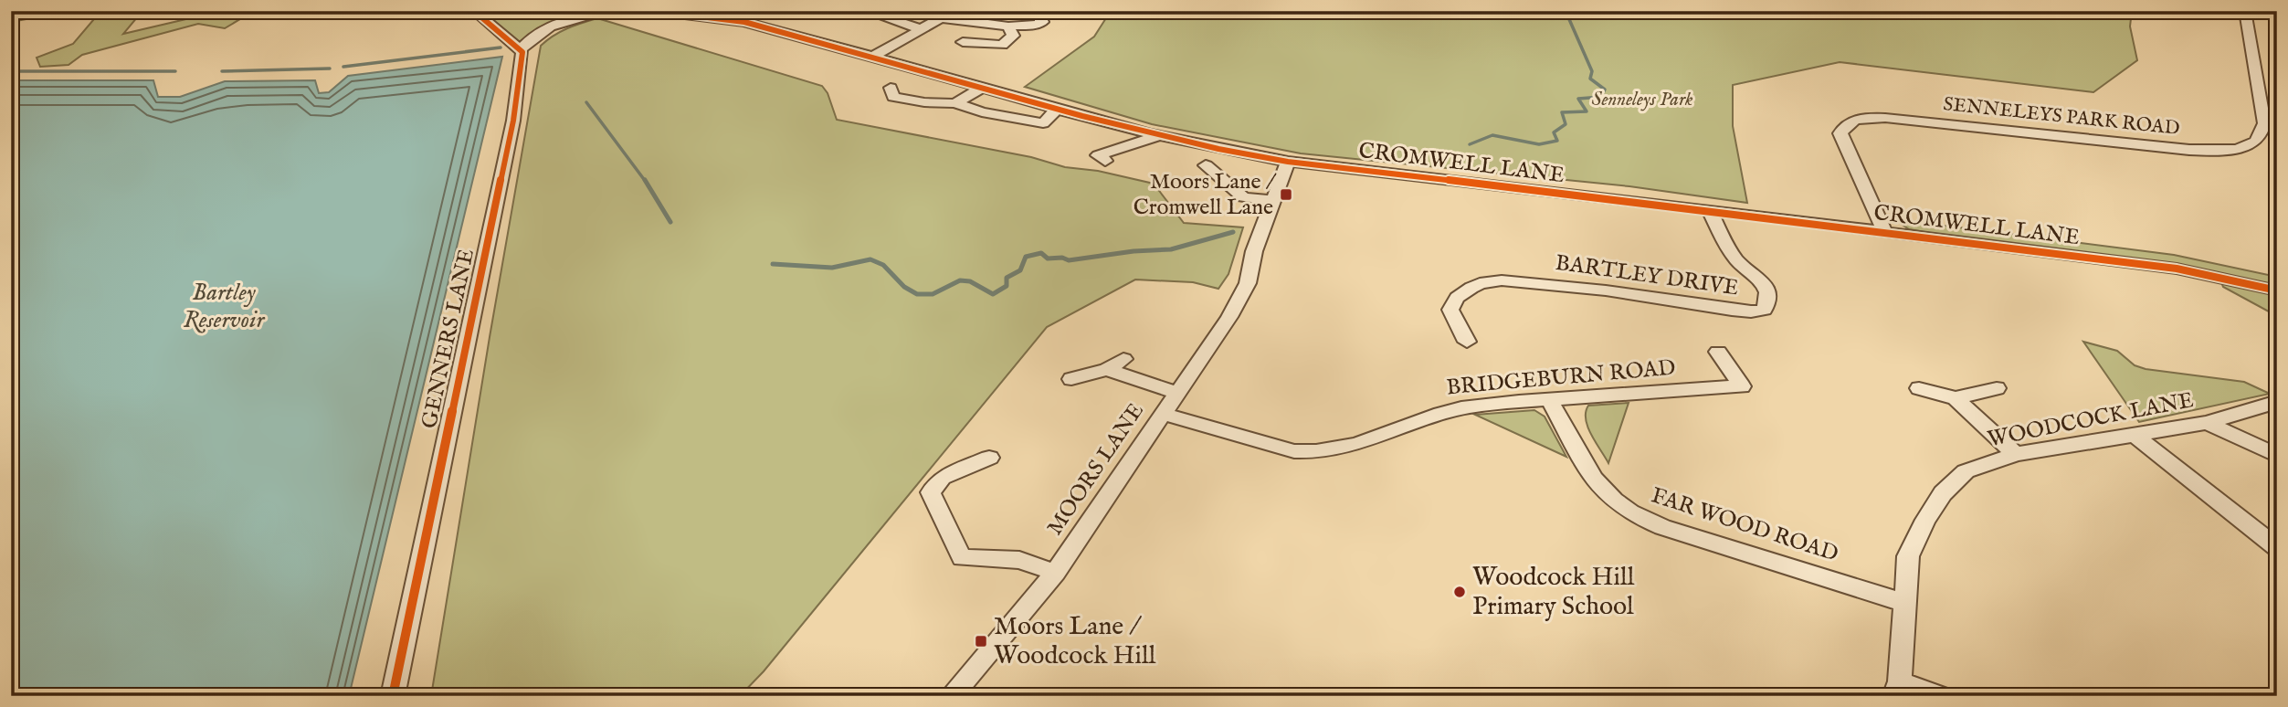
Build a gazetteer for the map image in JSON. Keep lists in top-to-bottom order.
{
  "streets": {
    "street": [
      "SENNELEYS PARK ROAD",
      "CROMWELL LANE",
      "BARTLEY DRIVE",
      "GENNERS LANE",
      "BRIDGEBURN ROAD",
      "WOODCOCK LANE",
      "MOORS LANE",
      "FAR WOOD ROAD"
    ]
  },
  "crossings": [
    ["SENNELEYS PARK ROAD", "CROMWELL LANE"],
    ["CROMWELL LANE", "BARTLEY DRIVE"],
    ["CROMWELL LANE", "MOORS LANE"],
    ["BRIDGEBURN ROAD", "MOORS LANE"],
    ["BRIDGEBURN ROAD", "FAR WOOD ROAD"],
    ["WOODCOCK LANE", "FAR WOOD ROAD"]
  ],
  "water": ["Bartley Reservoir"],
  "parks": ["Senneleys Park"],
  "places": {
    "transit": ["Moors Lane / Cromwell Lane", "Moors Lane / Woodcock Hill"],
    "other": ["Woodcock Hill Primary School"]
  }
}
